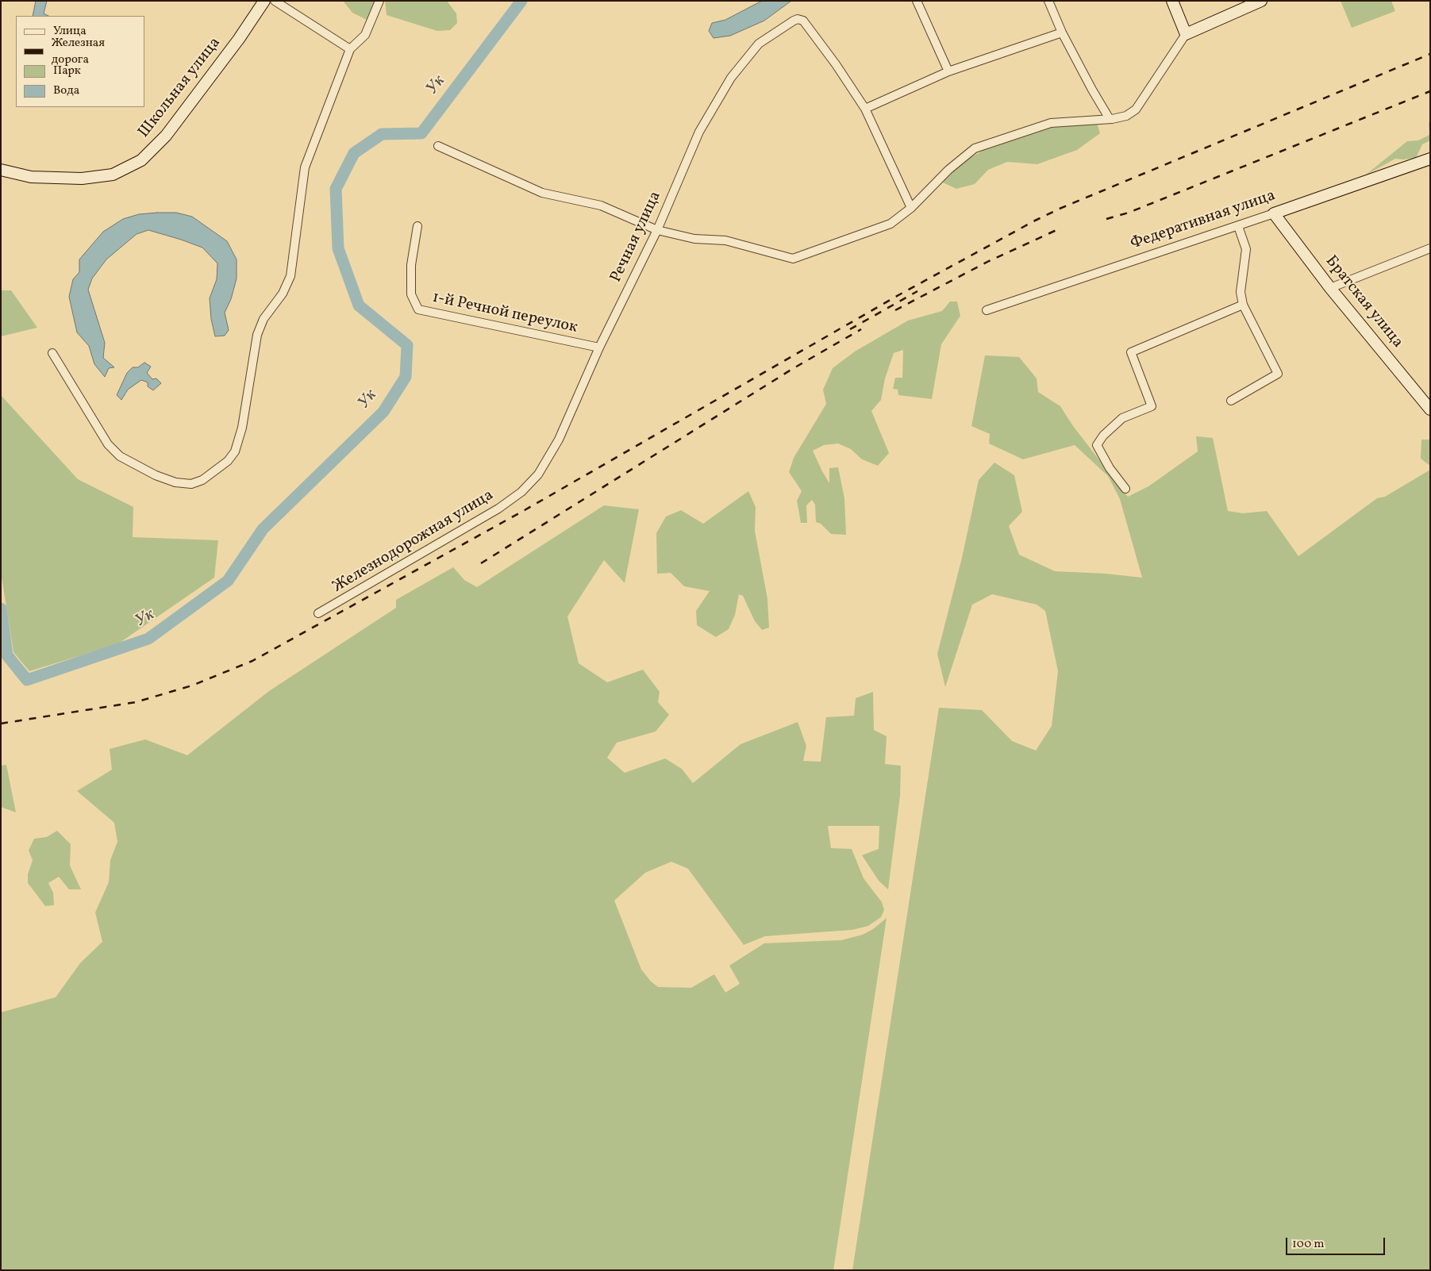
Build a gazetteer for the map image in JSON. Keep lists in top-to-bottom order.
{
  "streets": {
    "street": [
      "Школьная улица",
      "Федеративная улица",
      "Речная улица",
      "Братская улица",
      "1-й Речной переулок",
      "Железнодорожная улица"
    ]
  },
  "crossings": [
    ["Федеративная улица", "Братская улица"],
    ["Речная улица", "1-й Речной переулок"],
    ["Речная улица", "Железнодорожная улица"]
  ],
  "water": ["Ук"],
  "legend": [
    "Улица",
    "Железная дорога",
    "Парк",
    "Вода"
  ],
  "scale_bar": "100 m"
}
